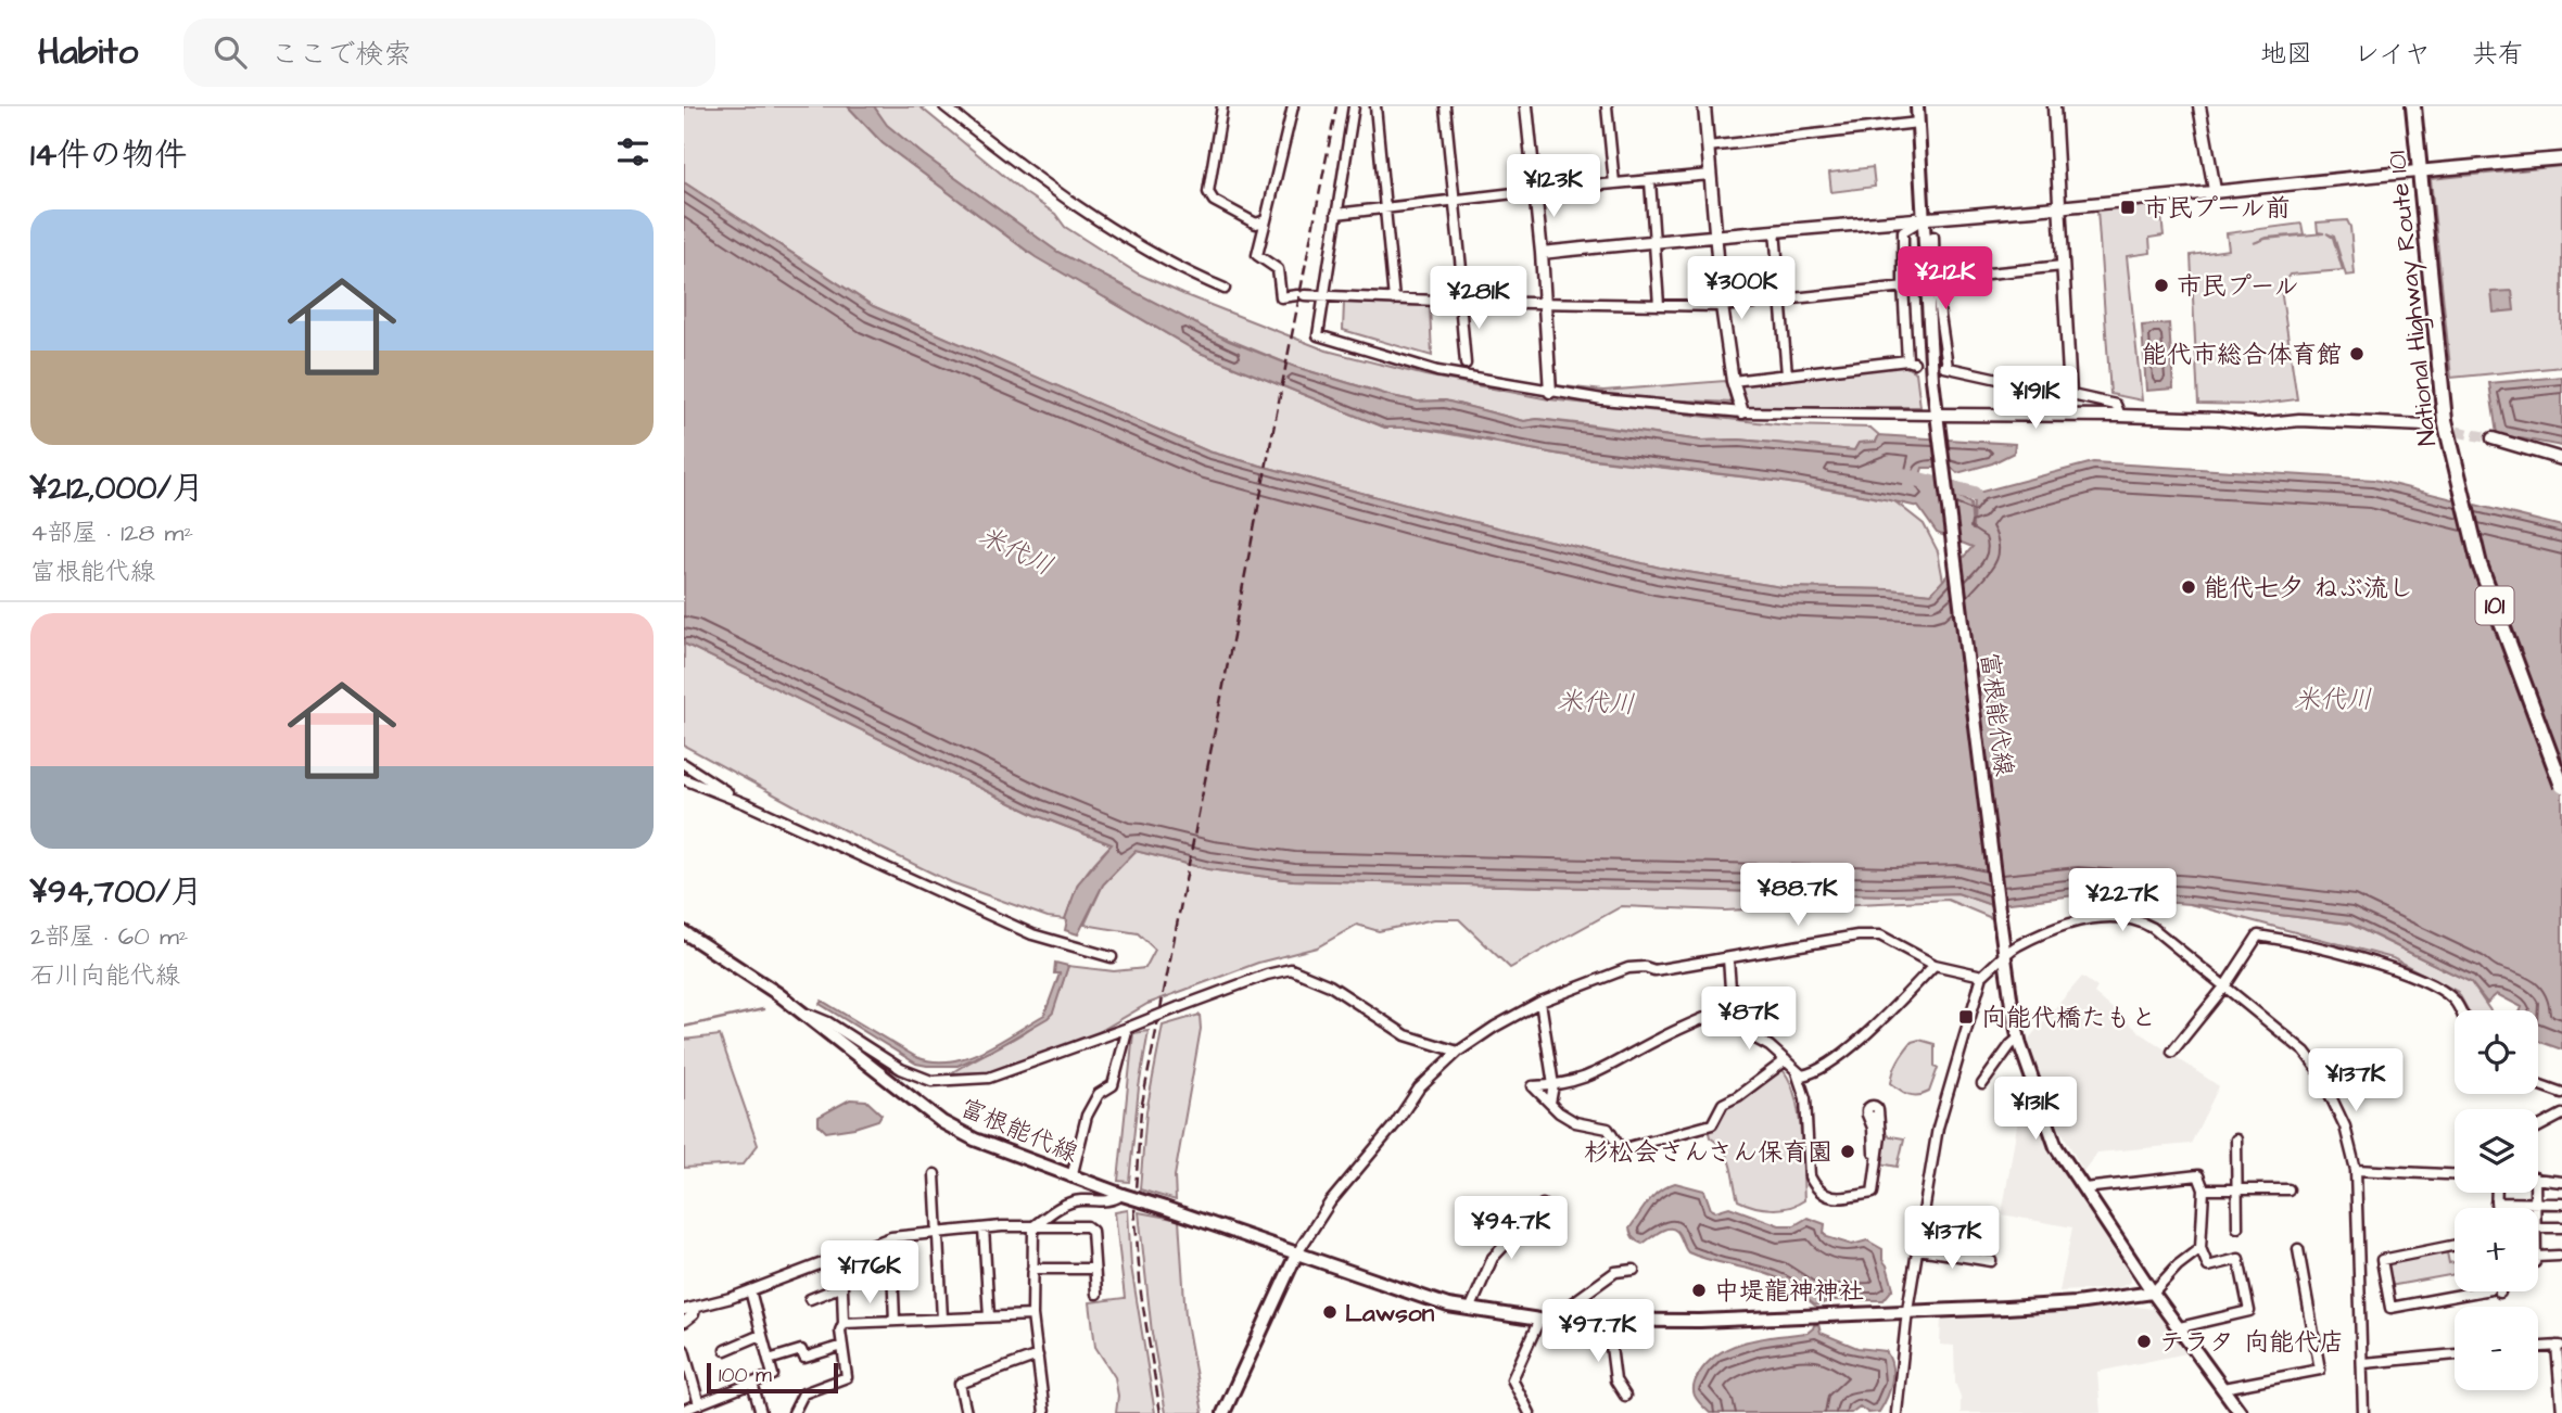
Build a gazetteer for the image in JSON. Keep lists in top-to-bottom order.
{
  "streets": {
    "highway": ["National Highway Route 101", "101"],
    "main road": ["富根能代線"]
  },
  "water": ["米代川"],
  "places": {
    "transit": ["市民プール前", "向能代橋たもと"],
    "other": [
      "市民プール",
      "能代市総合体育館",
      "能代七夕 ねぶ流し",
      "杉松会さんさん保育園",
      "中堤龍神神社",
      "Lawson",
      "テラタ 向能代店"
    ]
  },
  "scale_bar": "100 m",
  "page": {
    "header": "Habito",
    "search": "ここで検索",
    "nav": ["地図", "レイヤ", "共有"],
    "heading": "14件の物件",
    "price": [
      "¥123K",
      "¥212K",
      "¥300K",
      "¥281K",
      "¥191K",
      "¥88.7K",
      "¥227K",
      "¥87K",
      "¥137K",
      "¥131K",
      "¥94.7K",
      "¥137K",
      "¥176K",
      "¥97.7K"
    ],
    "list": [
      {
        "name": "¥212,000/月",
        "note": "4部屋 · 128 m² · 富根能代線"
      },
      {
        "name": "¥94,700/月",
        "note": "2部屋 · 60 m² · 石川向能代線"
      }
    ],
    "map_buttons": ["+", "−"],
    "scale": "100 m"
  }
}
